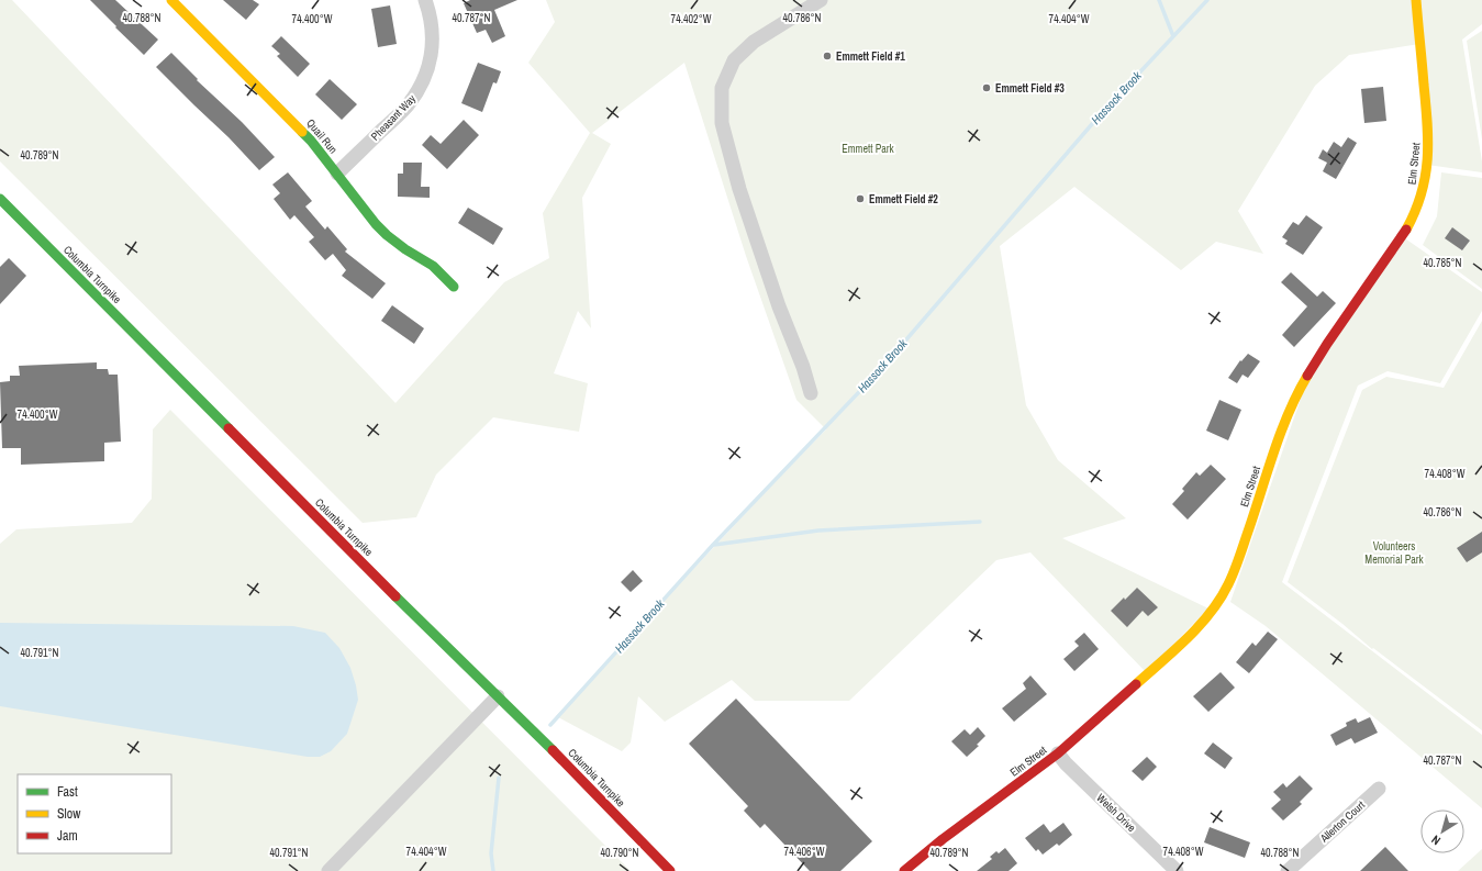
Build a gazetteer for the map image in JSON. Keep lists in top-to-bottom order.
{
  "streets": {
    "street": [
      "Pheasant Way",
      "Quail Run",
      "Elm Street",
      "Columbia Turnpike",
      "Welsh Drive",
      "Allerton Court"
    ]
  },
  "crossings": [
    ["Pheasant Way", "Quail Run"],
    ["Elm Street", "Welsh Drive"]
  ],
  "water": ["Hassock Brook"],
  "parks": ["Emmett Park", "Volunteers Memorial Park"],
  "places": ["Emmett Field #1", "Emmett Field #3", "Emmett Field #2"],
  "legend": ["Fast", "Slow", "Jam"],
  "north": "bottom left",
  "coordinates": [
    "40.788°N",
    "40.787°N",
    "40.786°N",
    "74.400°W",
    "74.402°W",
    "74.404°W",
    "40.789°N",
    "40.785°N",
    "74.408°W",
    "40.791°N",
    "74.406°W",
    "40.790°N"
  ]
}
